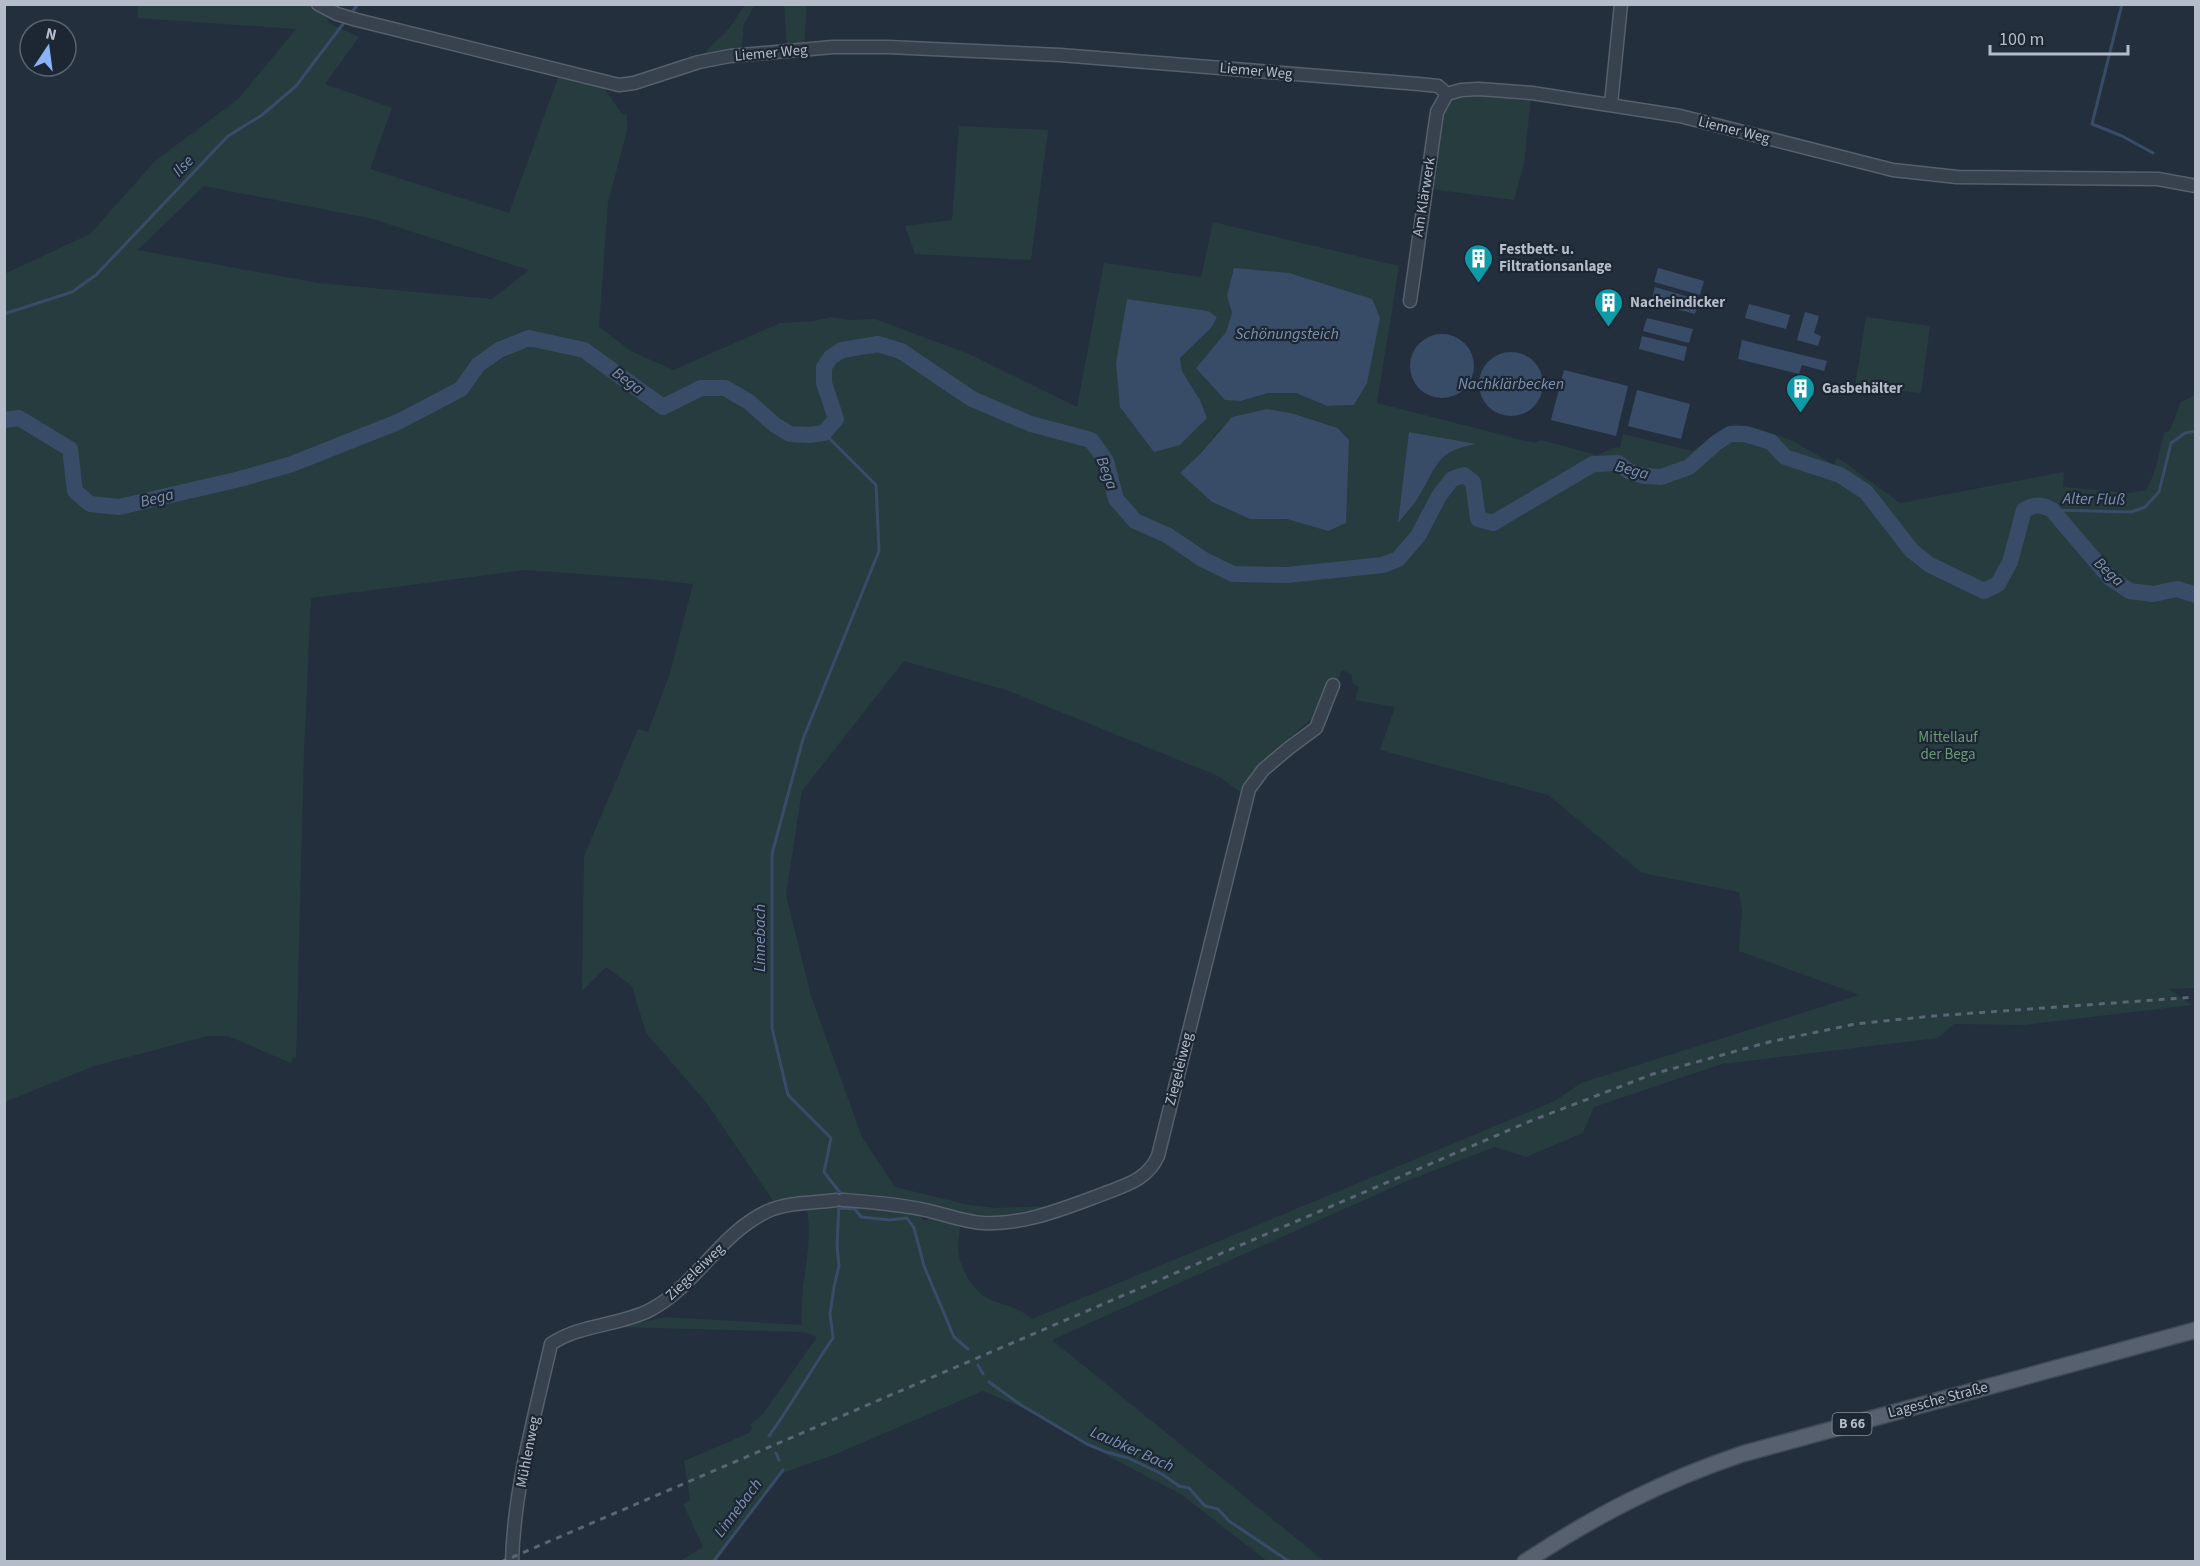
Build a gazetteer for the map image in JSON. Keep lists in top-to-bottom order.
{
  "streets": {
    "main road": ["Lagesche Straße", "B 66"],
    "street": [
      "Liemer Weg",
      "Am Klärwerk",
      "Ziegeleiweg",
      "Mühlenweg"
    ]
  },
  "crossings": [
    ["Liemer Weg", "Am Klärwerk"],
    ["Ziegeleiweg", "Mühlenweg"]
  ],
  "water": [
    "Ilse",
    "Schönungsteich",
    "Bega",
    "Nachklärbecken",
    "Alter Fluß",
    "Linnebach",
    "Laubker Bach"
  ],
  "parks": ["Mittellauf der Bega"],
  "places": {
    "building": ["Festbett- u. Filtrationsanlage", "Nacheindicker", "Gasbehälter"]
  },
  "scale_bar": "100 m",
  "north": "top"
}
